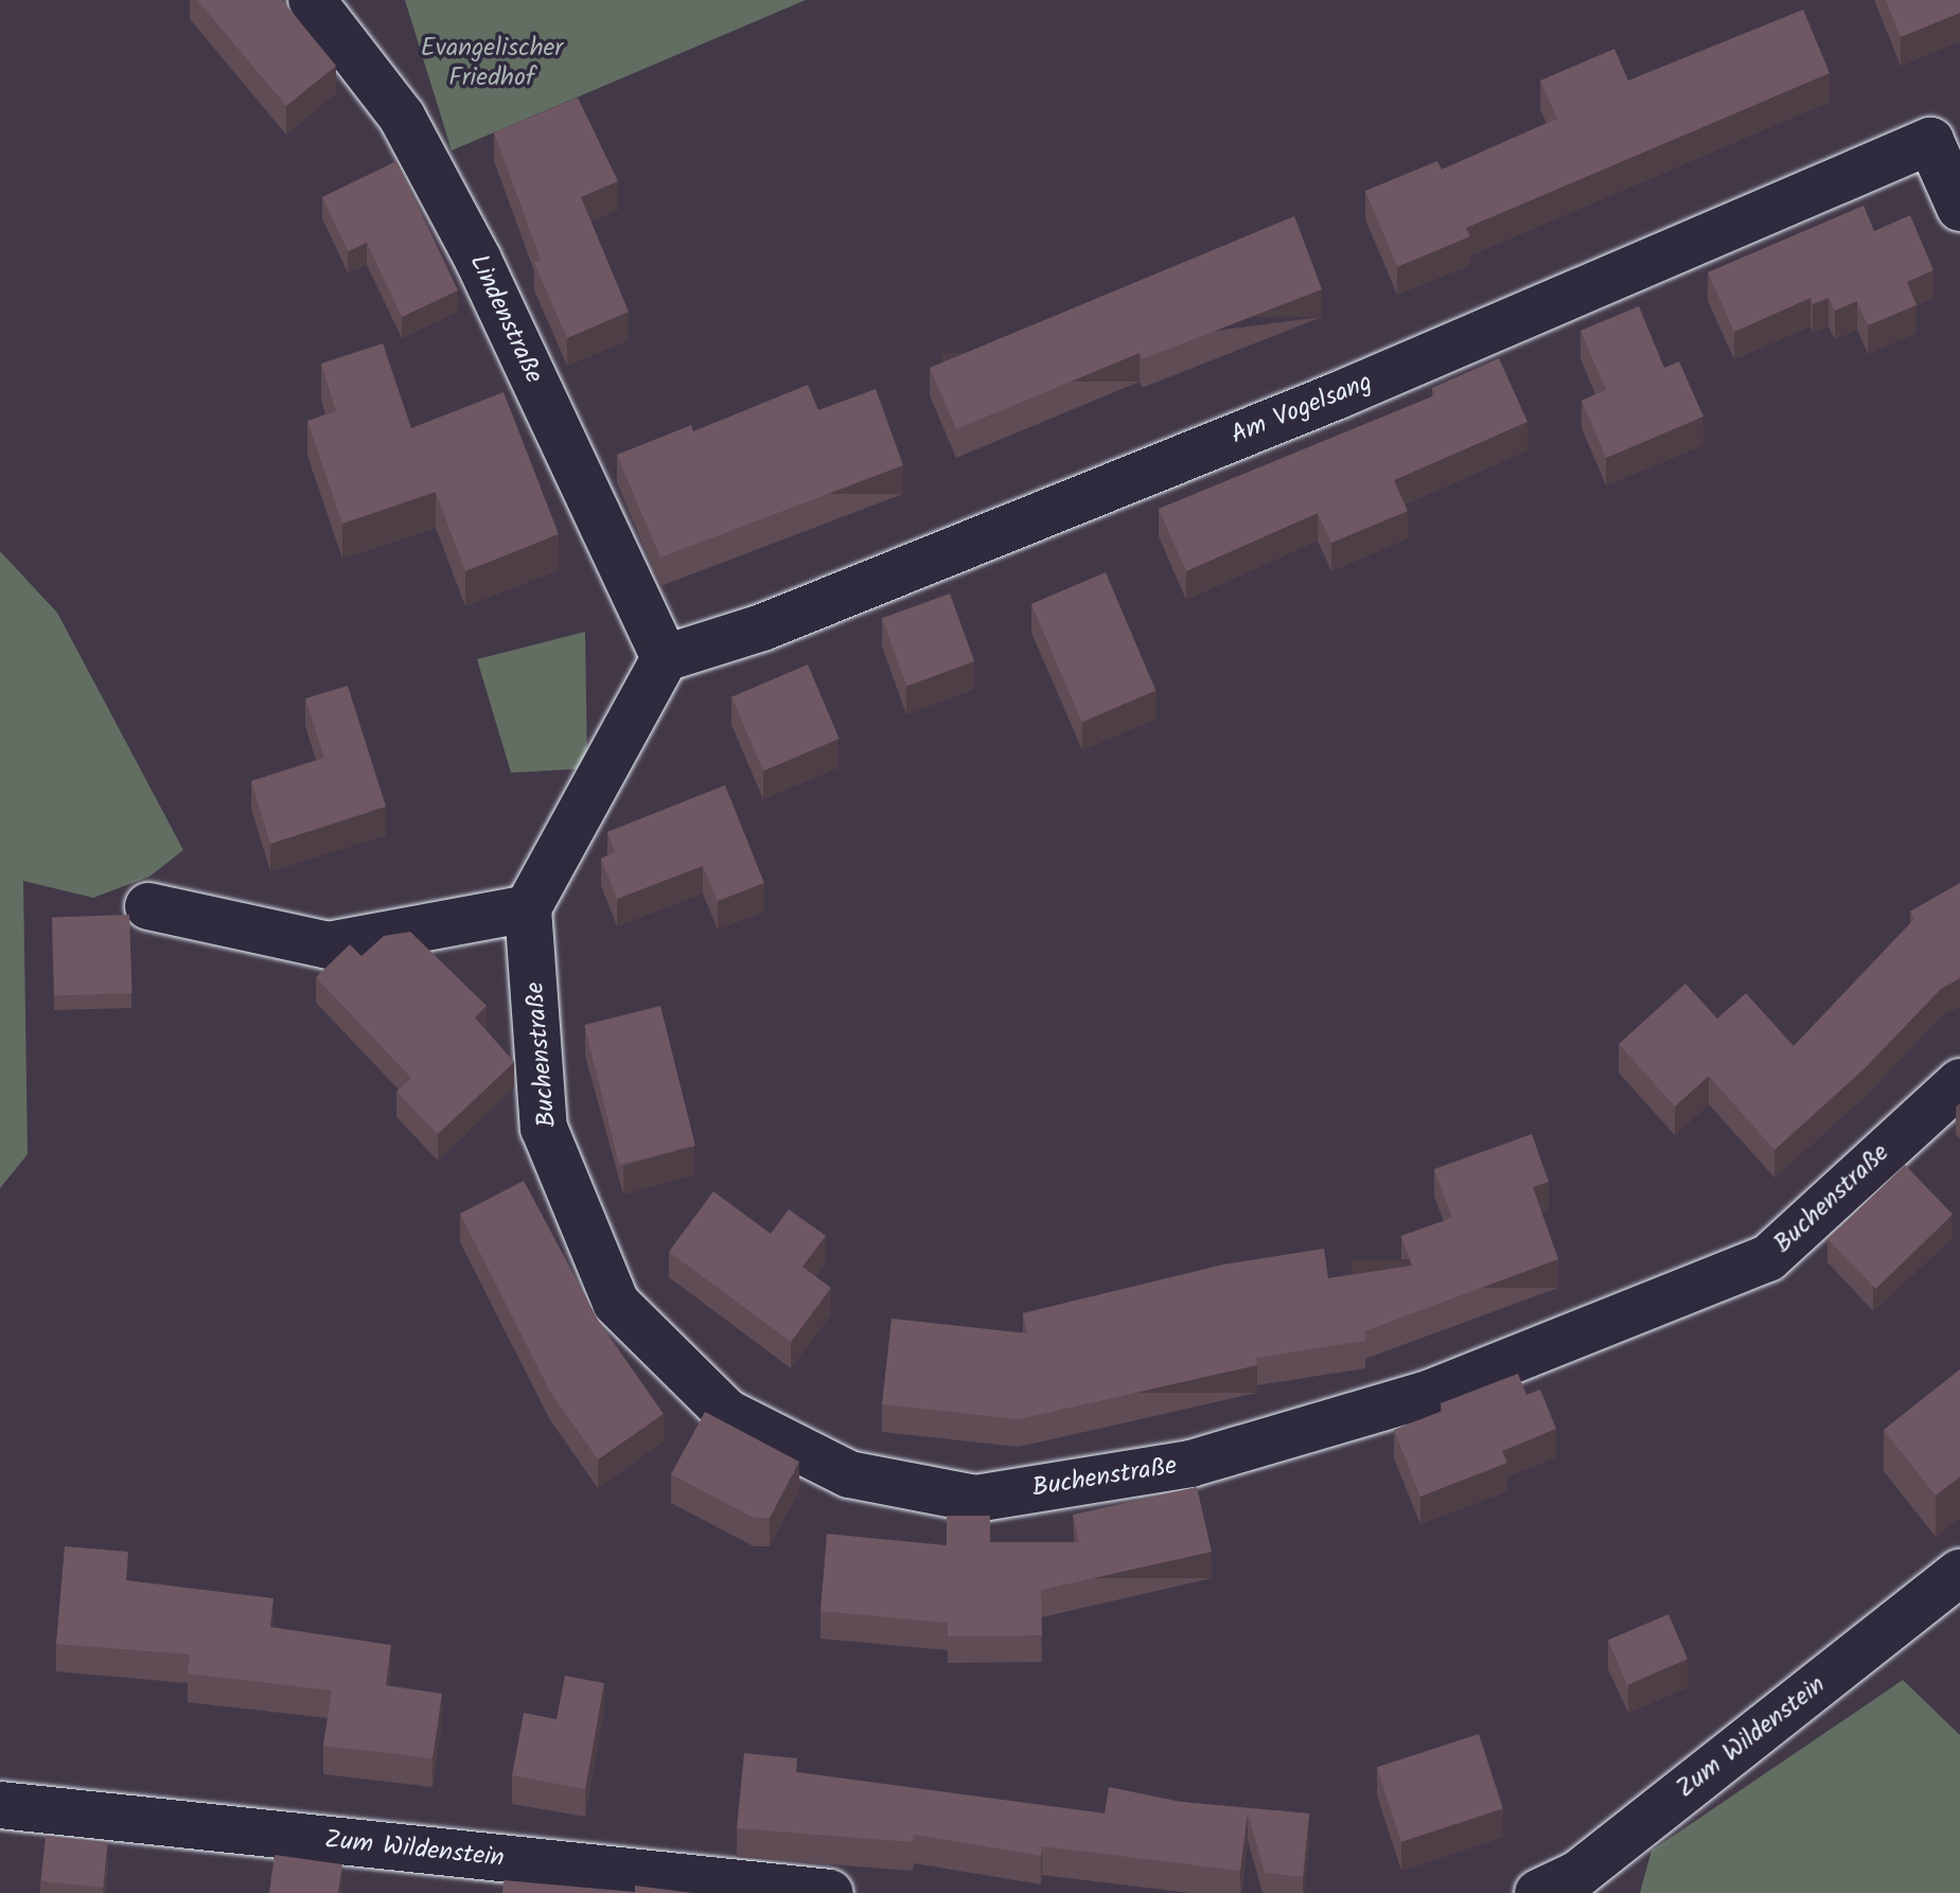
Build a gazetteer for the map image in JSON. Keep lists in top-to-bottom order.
{
  "streets": {
    "street": [
      "Lindenstraße",
      "Am Vogelsang",
      "Buchenstraße",
      "Zum Wildenstein"
    ]
  },
  "crossings": [
    ["Lindenstraße", "Am Vogelsang"]
  ],
  "parks": ["Evangelischer Friedhof"]
}
